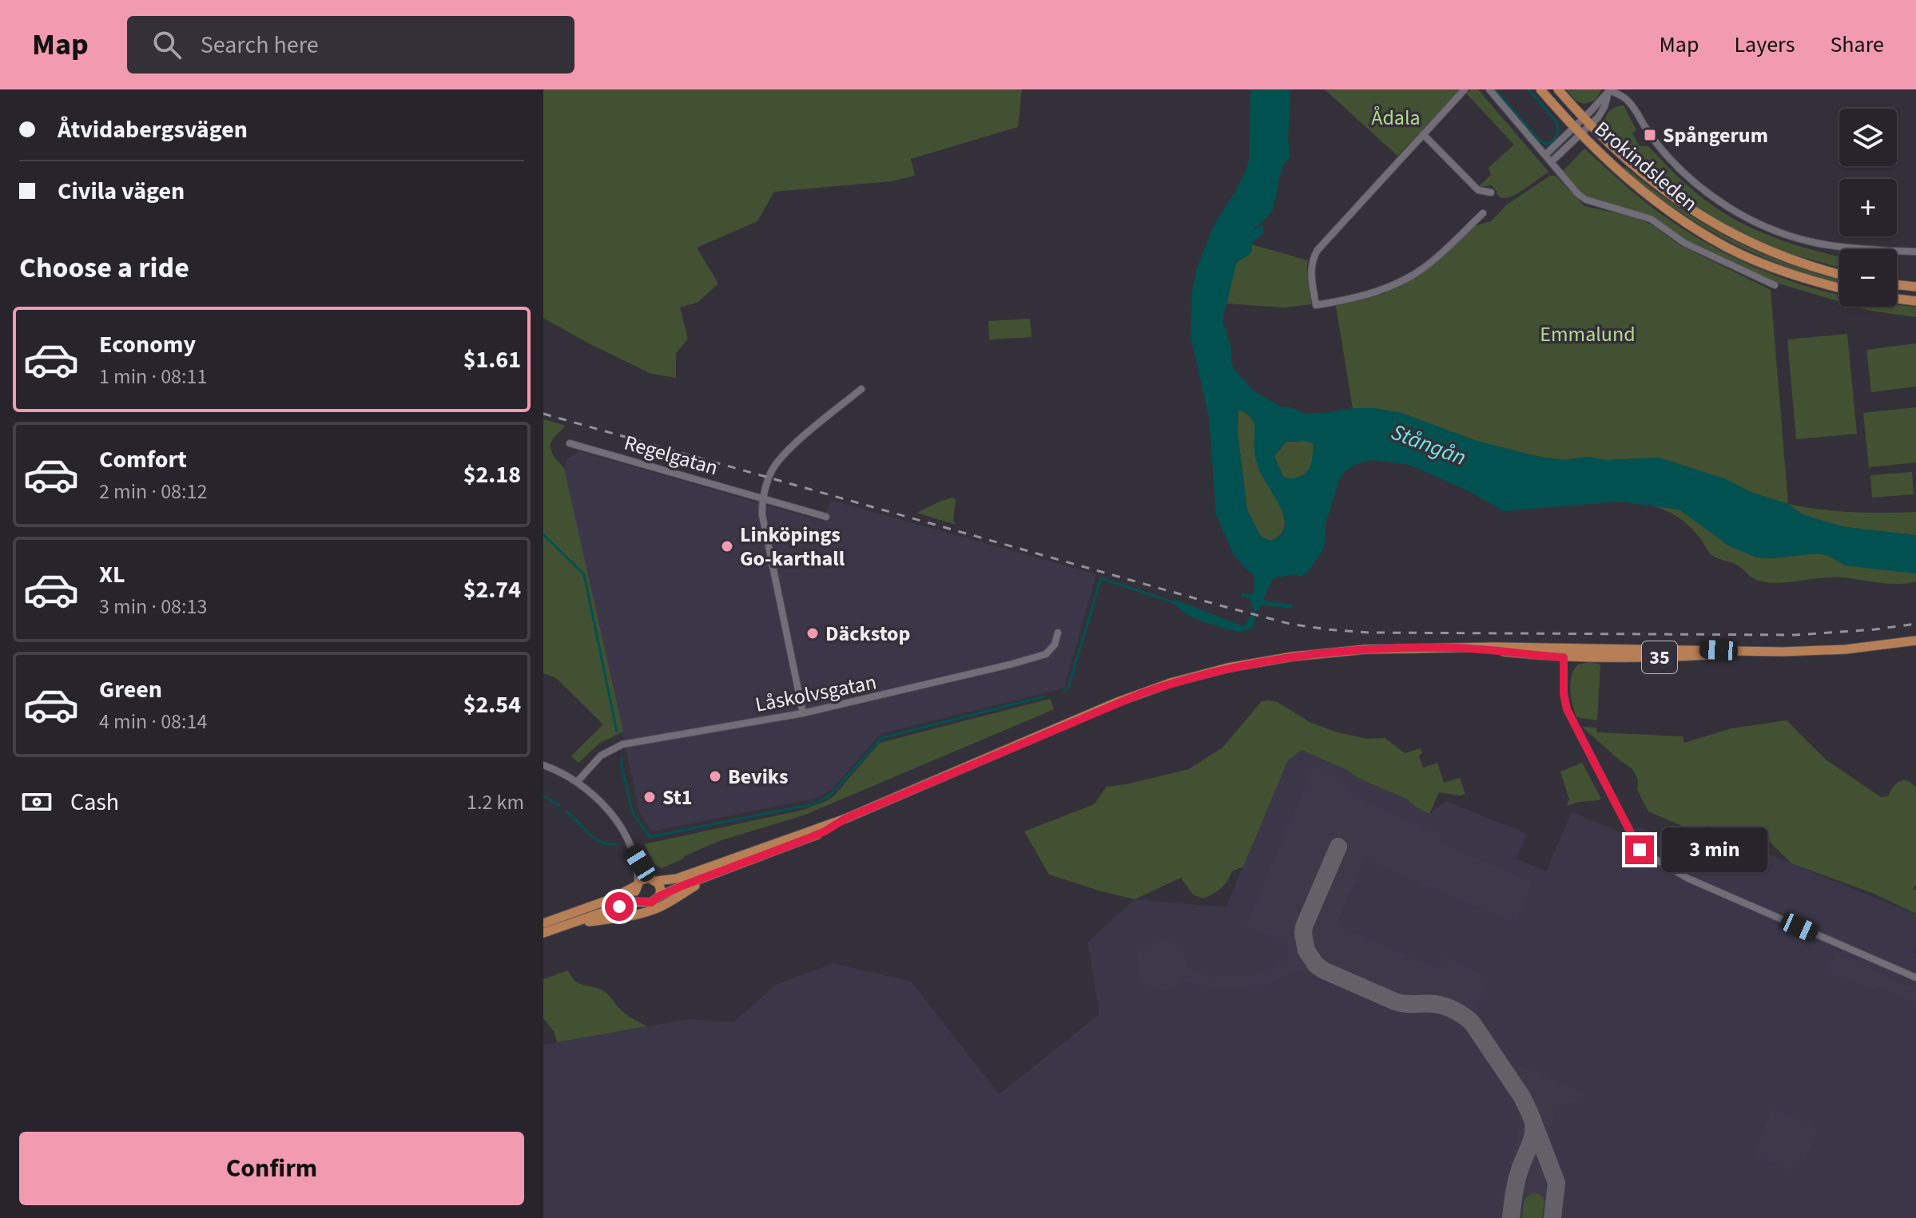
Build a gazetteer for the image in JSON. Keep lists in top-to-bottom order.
{
  "streets": {
    "main road": ["Brokindsleden", "35"],
    "street": ["Regelgatan", "Låskolvsgatan"]
  },
  "water": ["Stångån"],
  "parks": ["Ådala", "Emmalund"],
  "places": {
    "transit": ["Spångerum"],
    "other": [
      "Linköpings Go-karthall",
      "Däckstop",
      "Beviks",
      "St1"
    ]
  },
  "page": {
    "header": "Map",
    "search": "Search here",
    "nav": ["Map", "Layers", "Share"],
    "banner": ["Åtvidabergsvägen", "Civila vägen"],
    "map_buttons": ["+", "−"],
    "heading": "Choose a ride",
    "list": [
      {
        "name": "Economy",
        "note": "1 min · 08:11",
        "value": "$1.61"
      },
      {
        "name": "Comfort",
        "note": "2 min · 08:12",
        "value": "$2.18"
      },
      {
        "name": "XL",
        "note": "3 min · 08:13",
        "value": "$2.74"
      },
      {
        "name": "Green",
        "note": "4 min · 08:14",
        "value": "$2.54"
      }
    ],
    "pay": ["Cash", "1.2 km"],
    "bubble": "3 min",
    "buttons": "Confirm"
  }
}
